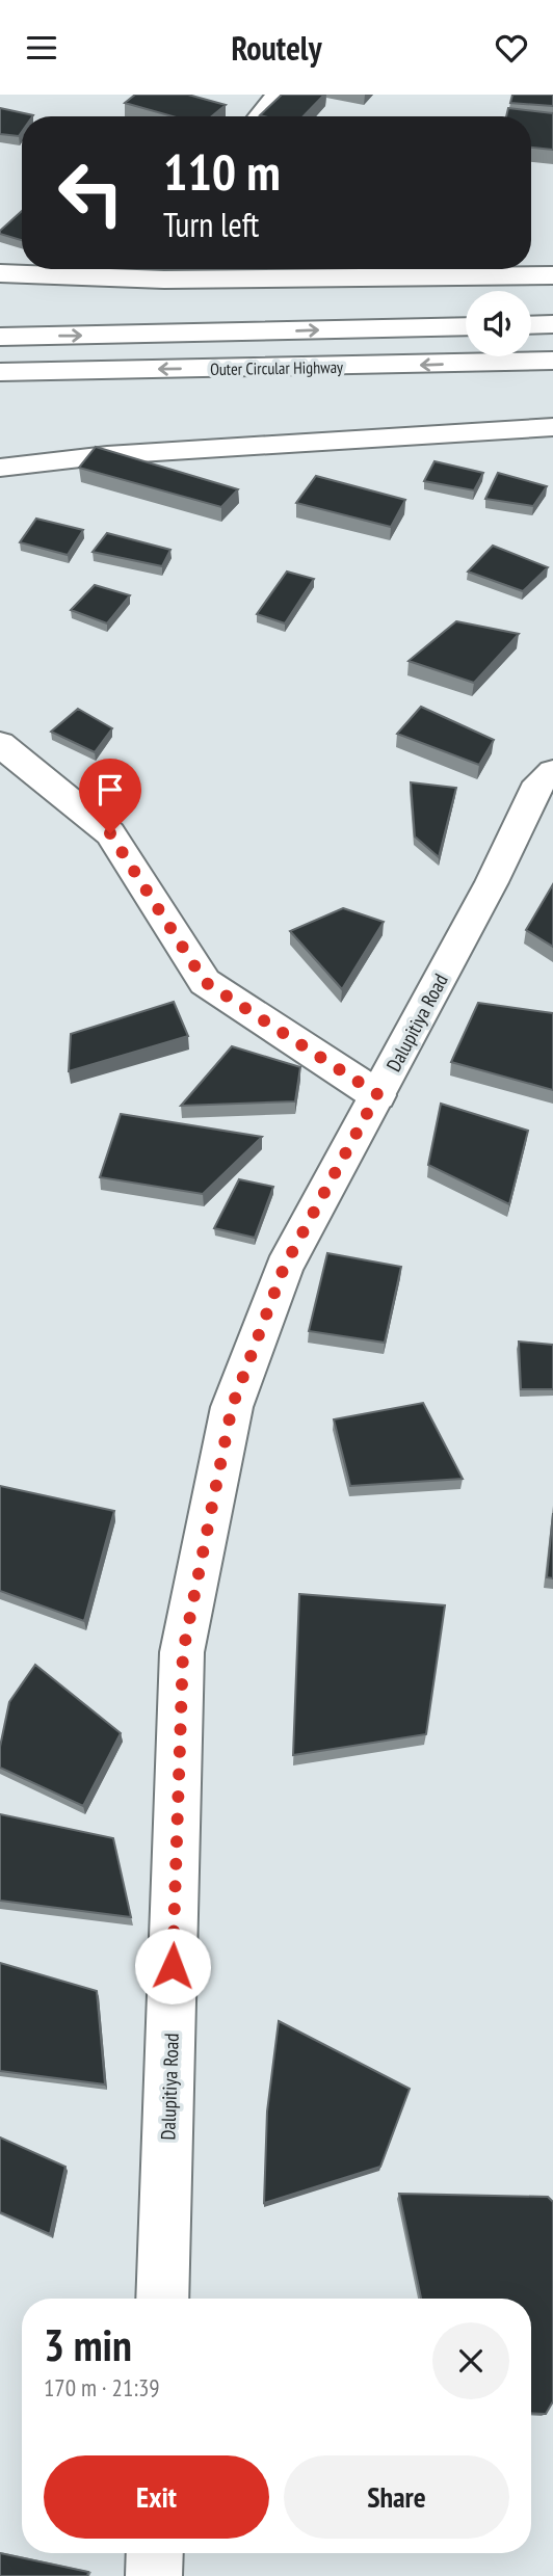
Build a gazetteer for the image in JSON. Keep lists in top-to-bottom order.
{
  "streets": {
    "main road": ["Outer Circular Highway", "Dalupitiya Road"]
  },
  "page": {
    "header": "Routely",
    "turn": ["110 m", "Turn left"],
    "heading": ["3 min", "170 m · 21:39"],
    "buttons": ["Exit", "Share"]
  }
}
